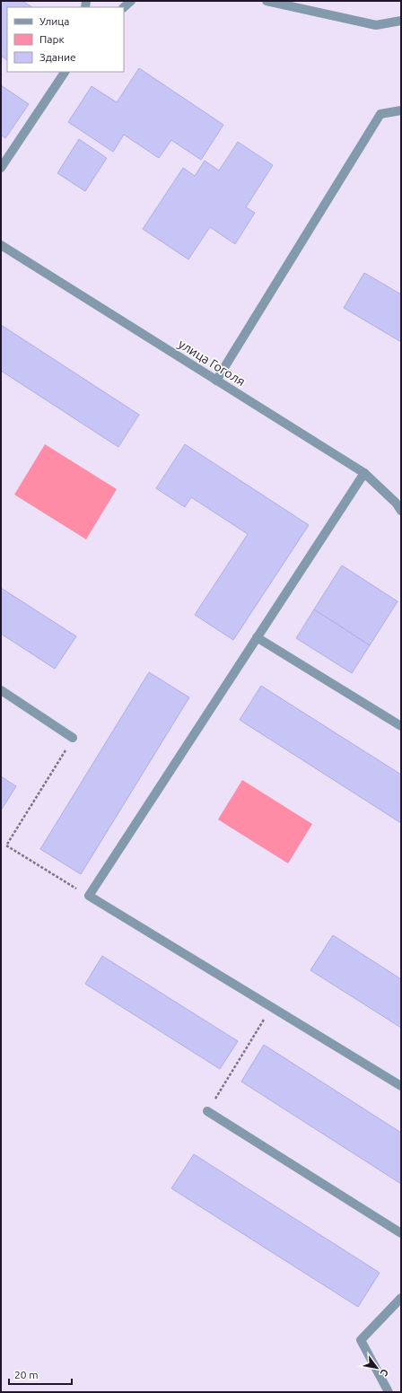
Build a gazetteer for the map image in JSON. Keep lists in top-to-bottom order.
{
  "streets": {
    "street": ["улица Гоголя"]
  },
  "legend": ["Улица", "Парк", "Здание"],
  "scale_bar": "20 m",
  "north": "bottom right"
}
